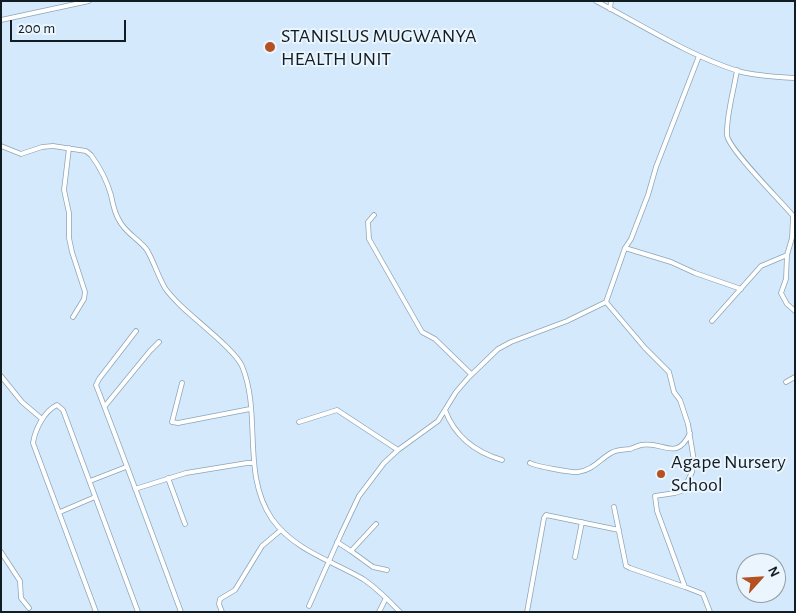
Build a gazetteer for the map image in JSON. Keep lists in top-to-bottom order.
{
  "places": ["STANISLUS MUGWANYA HEALTH UNIT", "Agape Nursery School"],
  "scale_bar": "200 m",
  "north": "top right"
}
